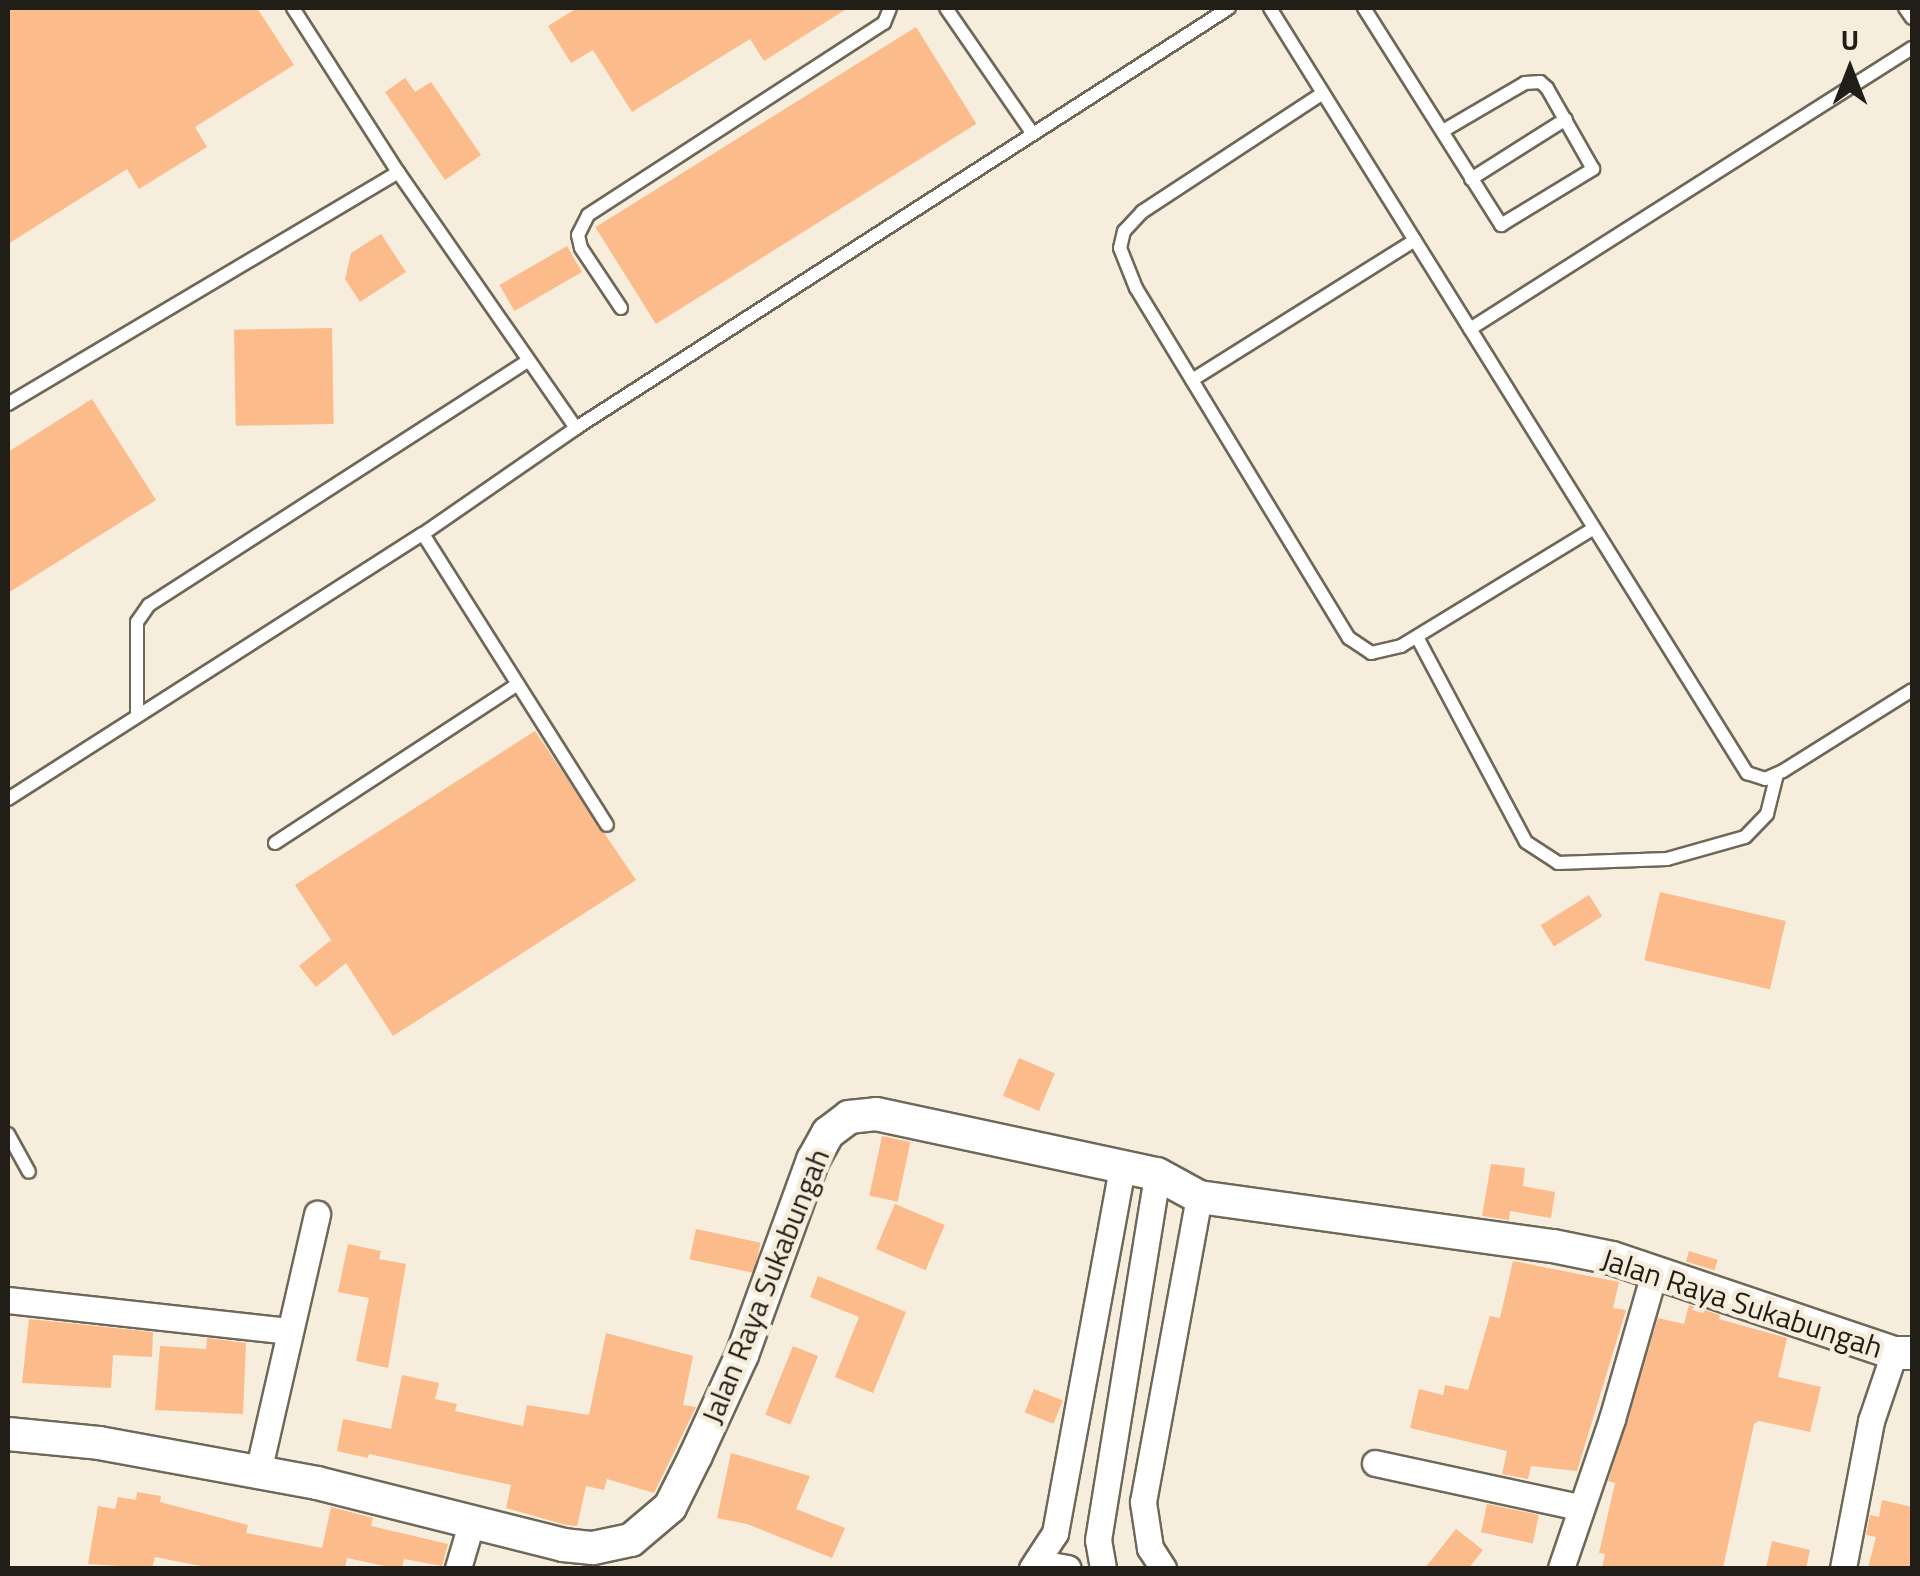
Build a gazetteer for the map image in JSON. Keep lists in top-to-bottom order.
{
  "streets": {
    "street": ["Jalan Raya Sukabungah"]
  },
  "north": "top"
}
